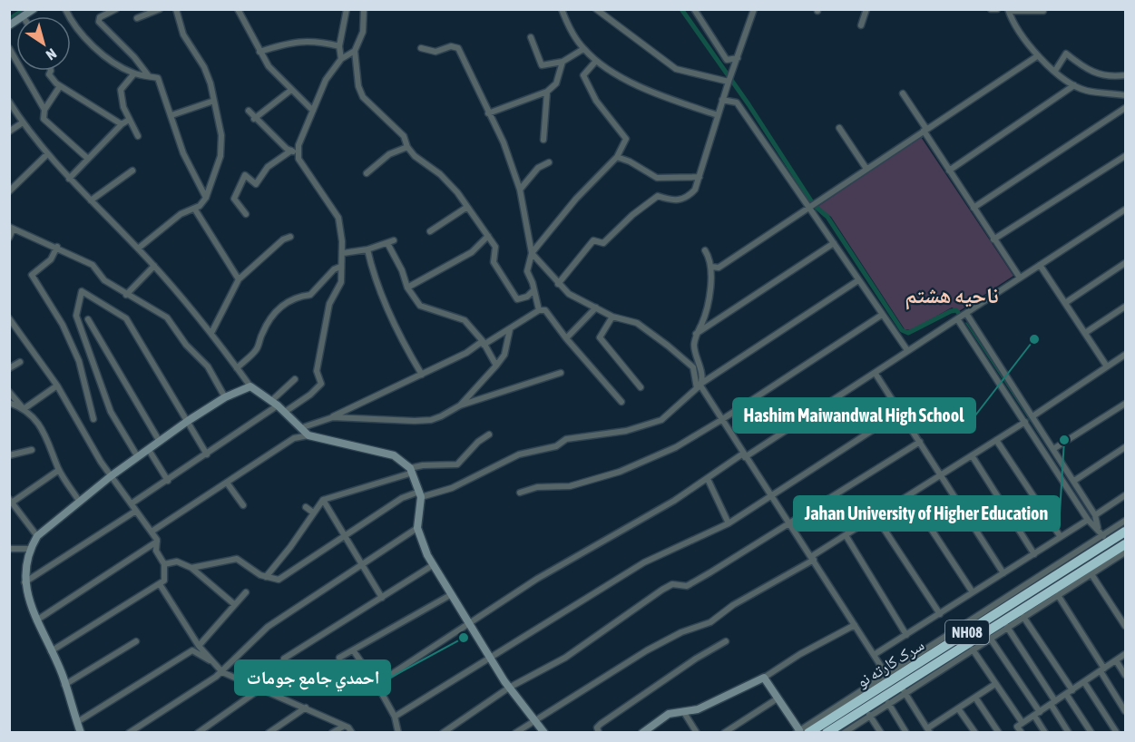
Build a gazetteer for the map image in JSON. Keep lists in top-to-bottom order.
{
  "streets": {
    "highway": ["NH08", "سرک کارته نو"]
  },
  "districts": ["ناحیه هشتم"],
  "places": ["Hashim Maiwandwal High School", "Jahan University of Higher Education", "احمدي جامع جومات"],
  "north": "bottom right"
}
